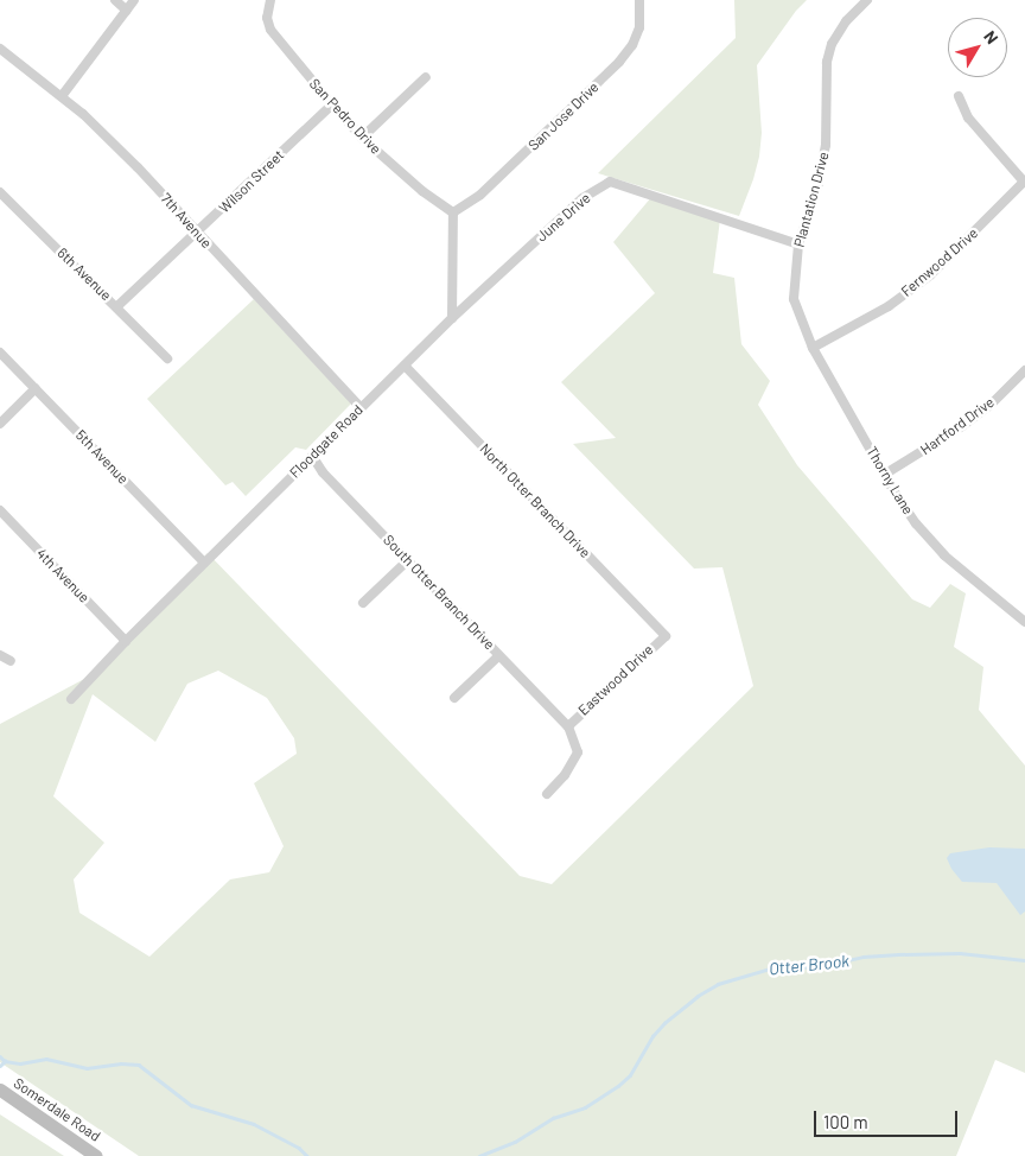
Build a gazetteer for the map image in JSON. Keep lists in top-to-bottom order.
{
  "streets": {
    "main road": ["Somerdale Road"],
    "street": [
      "San Pedro Drive",
      "San Jose Drive",
      "Wilson Street",
      "Plantation Drive",
      "June Drive",
      "7th Avenue",
      "Fernwood Drive",
      "6th Avenue",
      "Hartford Drive",
      "Floodgate Road",
      "5th Avenue",
      "Thorny Lane",
      "North Otter Branch Drive",
      "4th Avenue",
      "South Otter Branch Drive",
      "Eastwood Drive"
    ]
  },
  "crossings": [
    ["San Pedro Drive", "San Jose Drive"],
    ["San Pedro Drive", "Wilson Street"],
    ["Wilson Street", "7th Avenue"],
    ["Wilson Street", "6th Avenue"],
    ["Plantation Drive", "June Drive"],
    ["Plantation Drive", "Thorny Lane"],
    ["June Drive", "Floodgate Road"],
    ["7th Avenue", "Floodgate Road"],
    ["Fernwood Drive", "Thorny Lane"],
    ["Hartford Drive", "Thorny Lane"],
    ["Floodgate Road", "5th Avenue"],
    ["Floodgate Road", "North Otter Branch Drive"],
    ["Floodgate Road", "4th Avenue"],
    ["Floodgate Road", "South Otter Branch Drive"],
    ["North Otter Branch Drive", "Eastwood Drive"],
    ["South Otter Branch Drive", "Eastwood Drive"]
  ],
  "water": ["Otter Brook"],
  "scale_bar": "100 m",
  "north": "top right"
}
